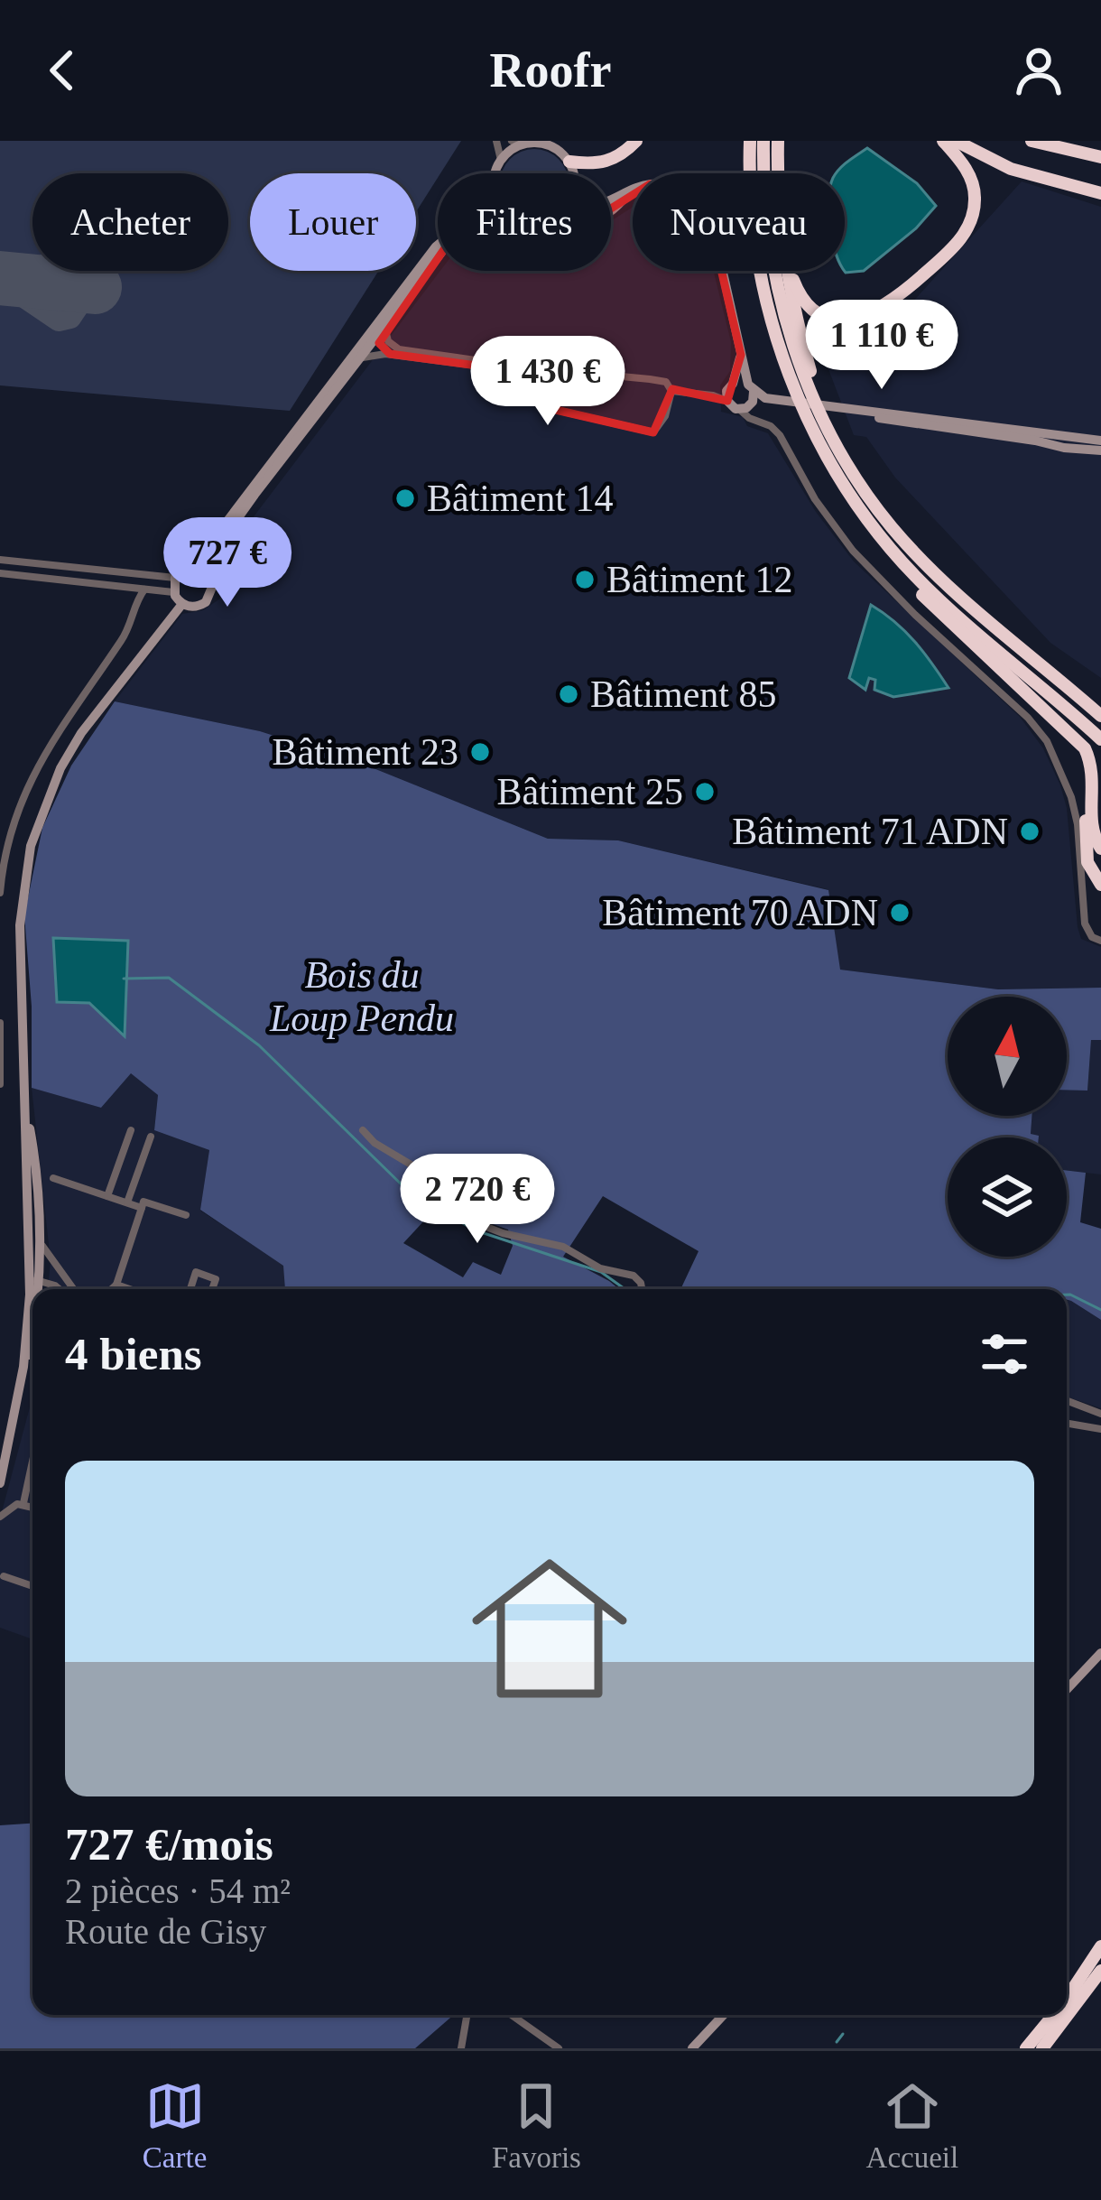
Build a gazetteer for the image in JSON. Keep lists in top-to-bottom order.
{
  "parks": ["Bois du Loup Pendu"],
  "places": [
    "Bâtiment 14",
    "Bâtiment 12",
    "Bâtiment 85",
    "Bâtiment 23",
    "Bâtiment 25",
    "Bâtiment 71 ADN",
    "Bâtiment 70 ADN"
  ],
  "north": "top",
  "page": {
    "header": "Roofr",
    "chip": [
      "Acheter",
      "Louer",
      "Filtres",
      "Nouveau"
    ],
    "price": [
      "1 110 €",
      "1 430 €",
      "727 €",
      "2 720 €"
    ],
    "heading": "4 biens",
    "list": [
      {
        "name": "727 €/mois",
        "note": "2 pièces · 54 m² · Route de Gisy"
      }
    ],
    "tabs": ["Carte", "Favoris", "Accueil"]
  }
}
